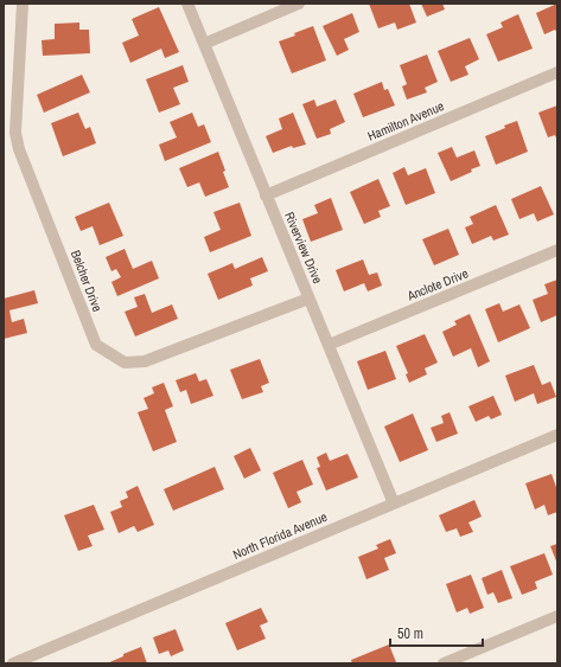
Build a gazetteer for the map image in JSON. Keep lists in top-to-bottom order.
{
  "streets": {
    "street": [
      "Hamilton Avenue",
      "Riverview Drive",
      "Belcher Drive",
      "Anclote Drive",
      "North Florida Avenue"
    ]
  },
  "crossings": [
    ["Hamilton Avenue", "Riverview Drive"],
    ["Riverview Drive", "Belcher Drive"],
    ["Riverview Drive", "Anclote Drive"],
    ["Riverview Drive", "North Florida Avenue"]
  ],
  "scale_bar": "50 m"
}
